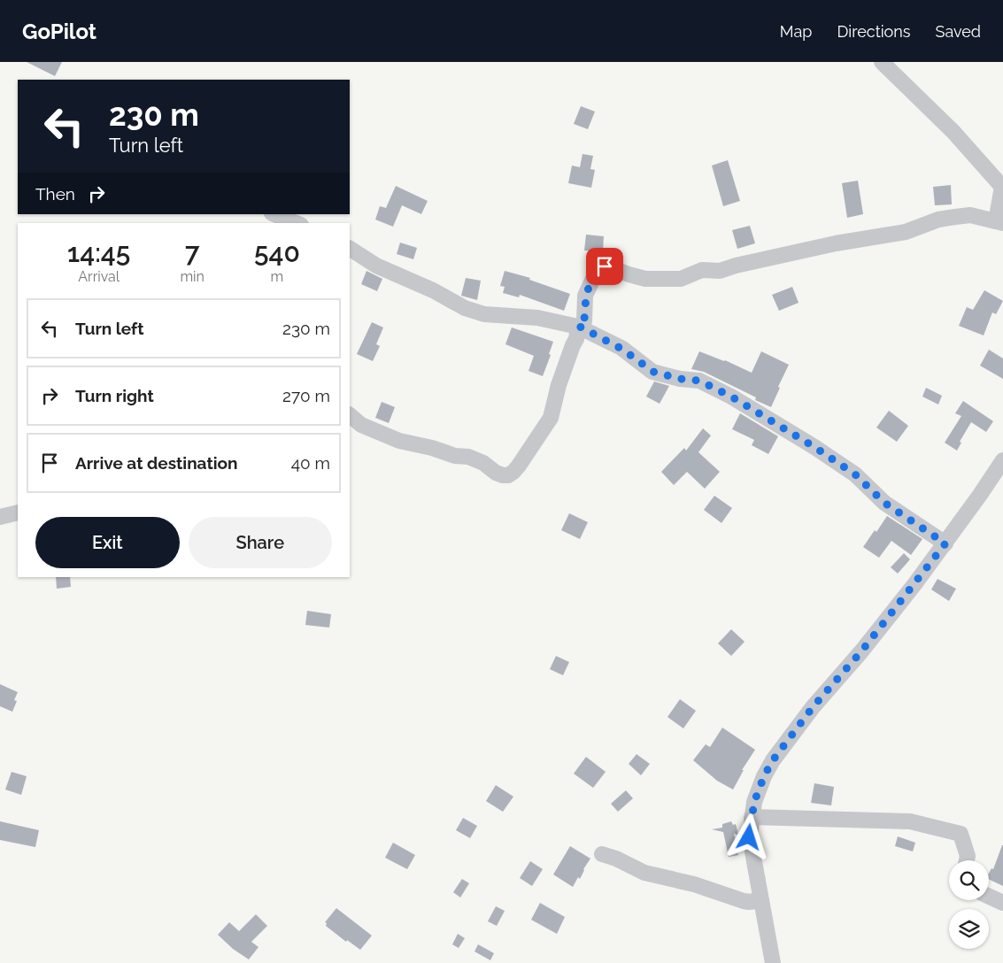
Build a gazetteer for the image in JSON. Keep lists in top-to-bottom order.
{
  "page": {
    "header": "GoPilot",
    "nav": ["Map", "Directions", "Saved"],
    "turn": ["230 m", "Turn left"],
    "then": "Then",
    "eta": [
      "14:45",
      "Arrival",
      "7",
      "min",
      "540",
      "m"
    ],
    "list": [
      {
        "name": "Turn left",
        "value": "230 m"
      },
      {
        "name": "Turn right",
        "value": "270 m"
      },
      {
        "name": "Arrive at destination",
        "value": "40 m"
      }
    ],
    "buttons": ["Exit", "Share"]
  }
}
